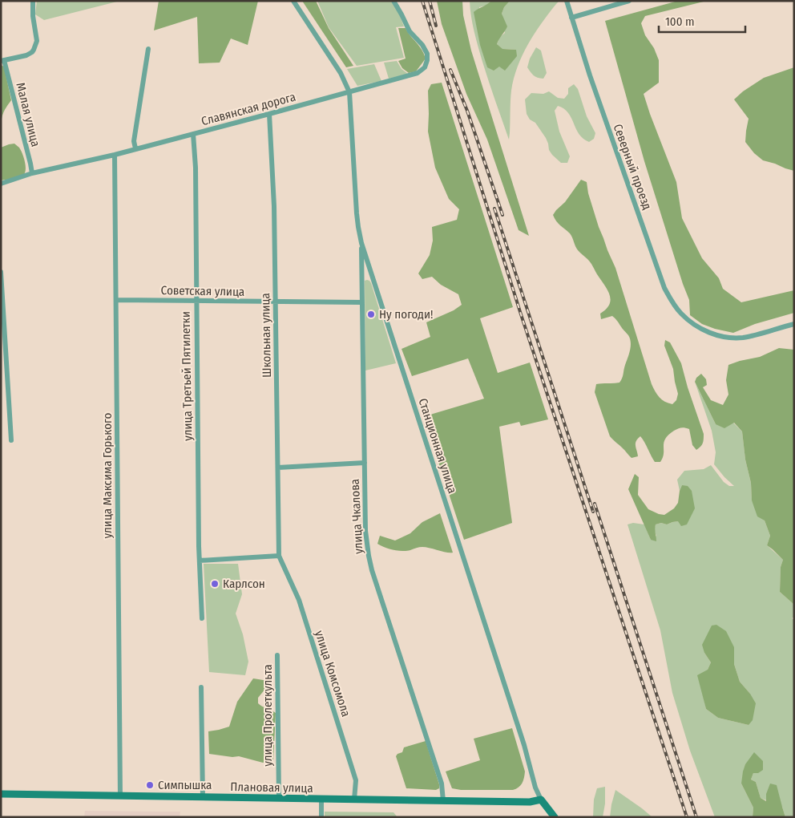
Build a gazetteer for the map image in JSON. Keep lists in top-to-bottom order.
{
  "streets": {
    "street": [
      "Славянская дорога",
      "Малая улица",
      "Северный проезд",
      "Советская улица",
      "Школьная улица",
      "улица Третьей Пятилетки",
      "Станционная улица",
      "улица Максима Горького",
      "улица Чкалова",
      "улица Комсомола",
      "улица Пролеткульта",
      "Плановая улица"
    ]
  },
  "crossings": [
    ["Славянская дорога", "Малая улица"],
    ["Славянская дорога", "Школьная улица"],
    ["Славянская дорога", "улица Третьей Пятилетки"],
    ["Славянская дорога", "Станционная улица"],
    ["Славянская дорога", "улица Максима Горького"],
    ["Советская улица", "Школьная улица"],
    ["Советская улица", "улица Третьей Пятилетки"],
    ["Советская улица", "улица Максима Горького"],
    ["Советская улица", "улица Чкалова"],
    ["Школьная улица", "улица Комсомола"],
    ["Станционная улица", "улица Чкалова"],
    ["Станционная улица", "Плановая улица"],
    ["улица Максима Горького", "Плановая улица"],
    ["улица Чкалова", "Плановая улица"],
    ["улица Комсомола", "Плановая улица"],
    ["улица Пролеткульта", "Плановая улица"]
  ],
  "places": ["Ну погоди!", "Карлсон", "Симпышка"],
  "scale_bar": "100 m"
}
